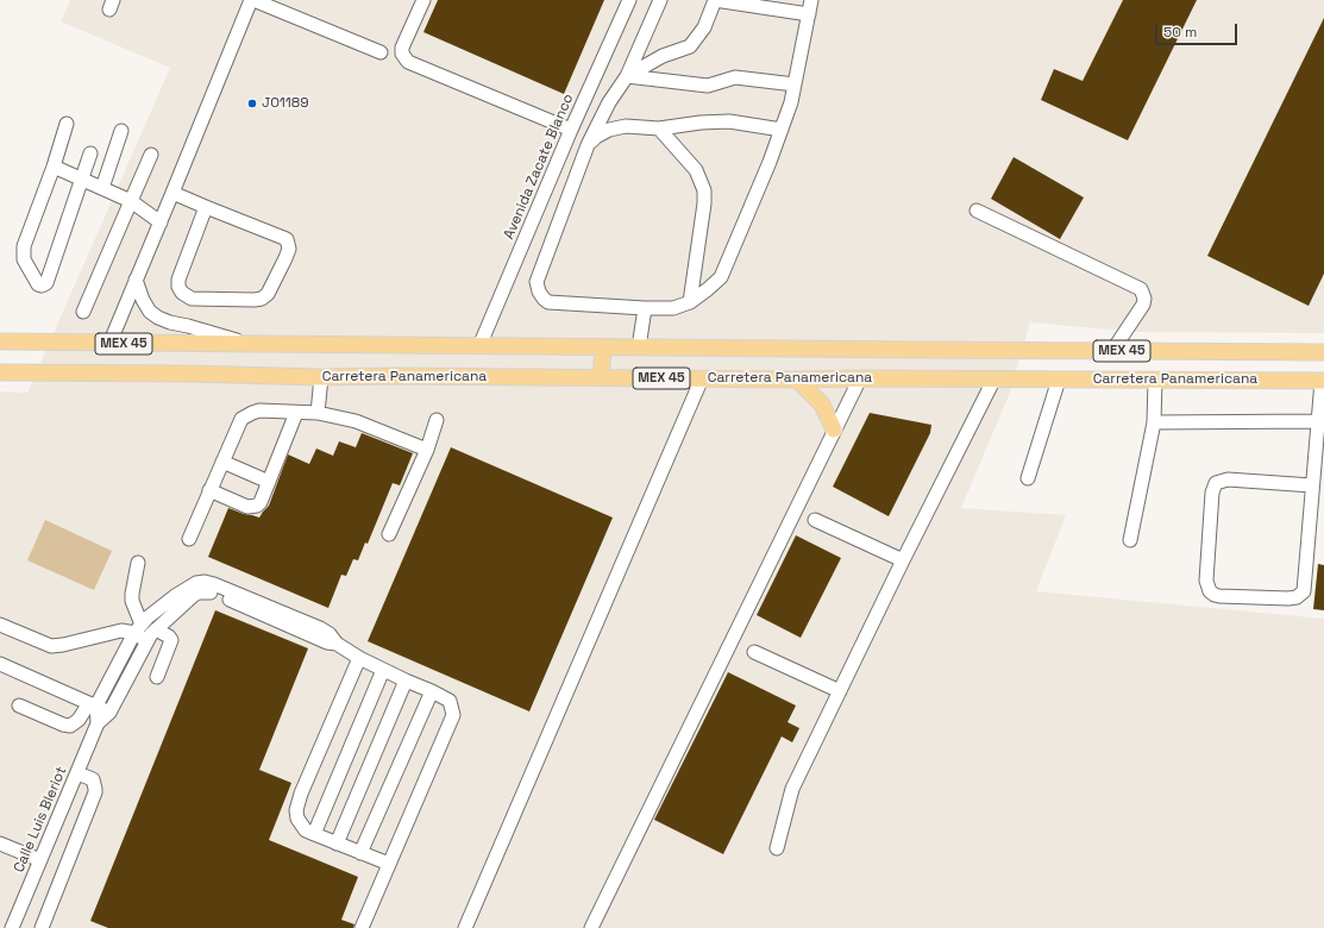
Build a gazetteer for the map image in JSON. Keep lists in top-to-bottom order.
{
  "streets": {
    "main road": ["MEX 45", "Carretera Panamericana"],
    "street": ["Avenida Zacate Blanco", "Calle Luis Bleriot"]
  },
  "crossings": [
    ["Avenida Zacate Blanco", "Carretera Panamericana"]
  ],
  "places": ["J01189"],
  "scale_bar": "50 m"
}
